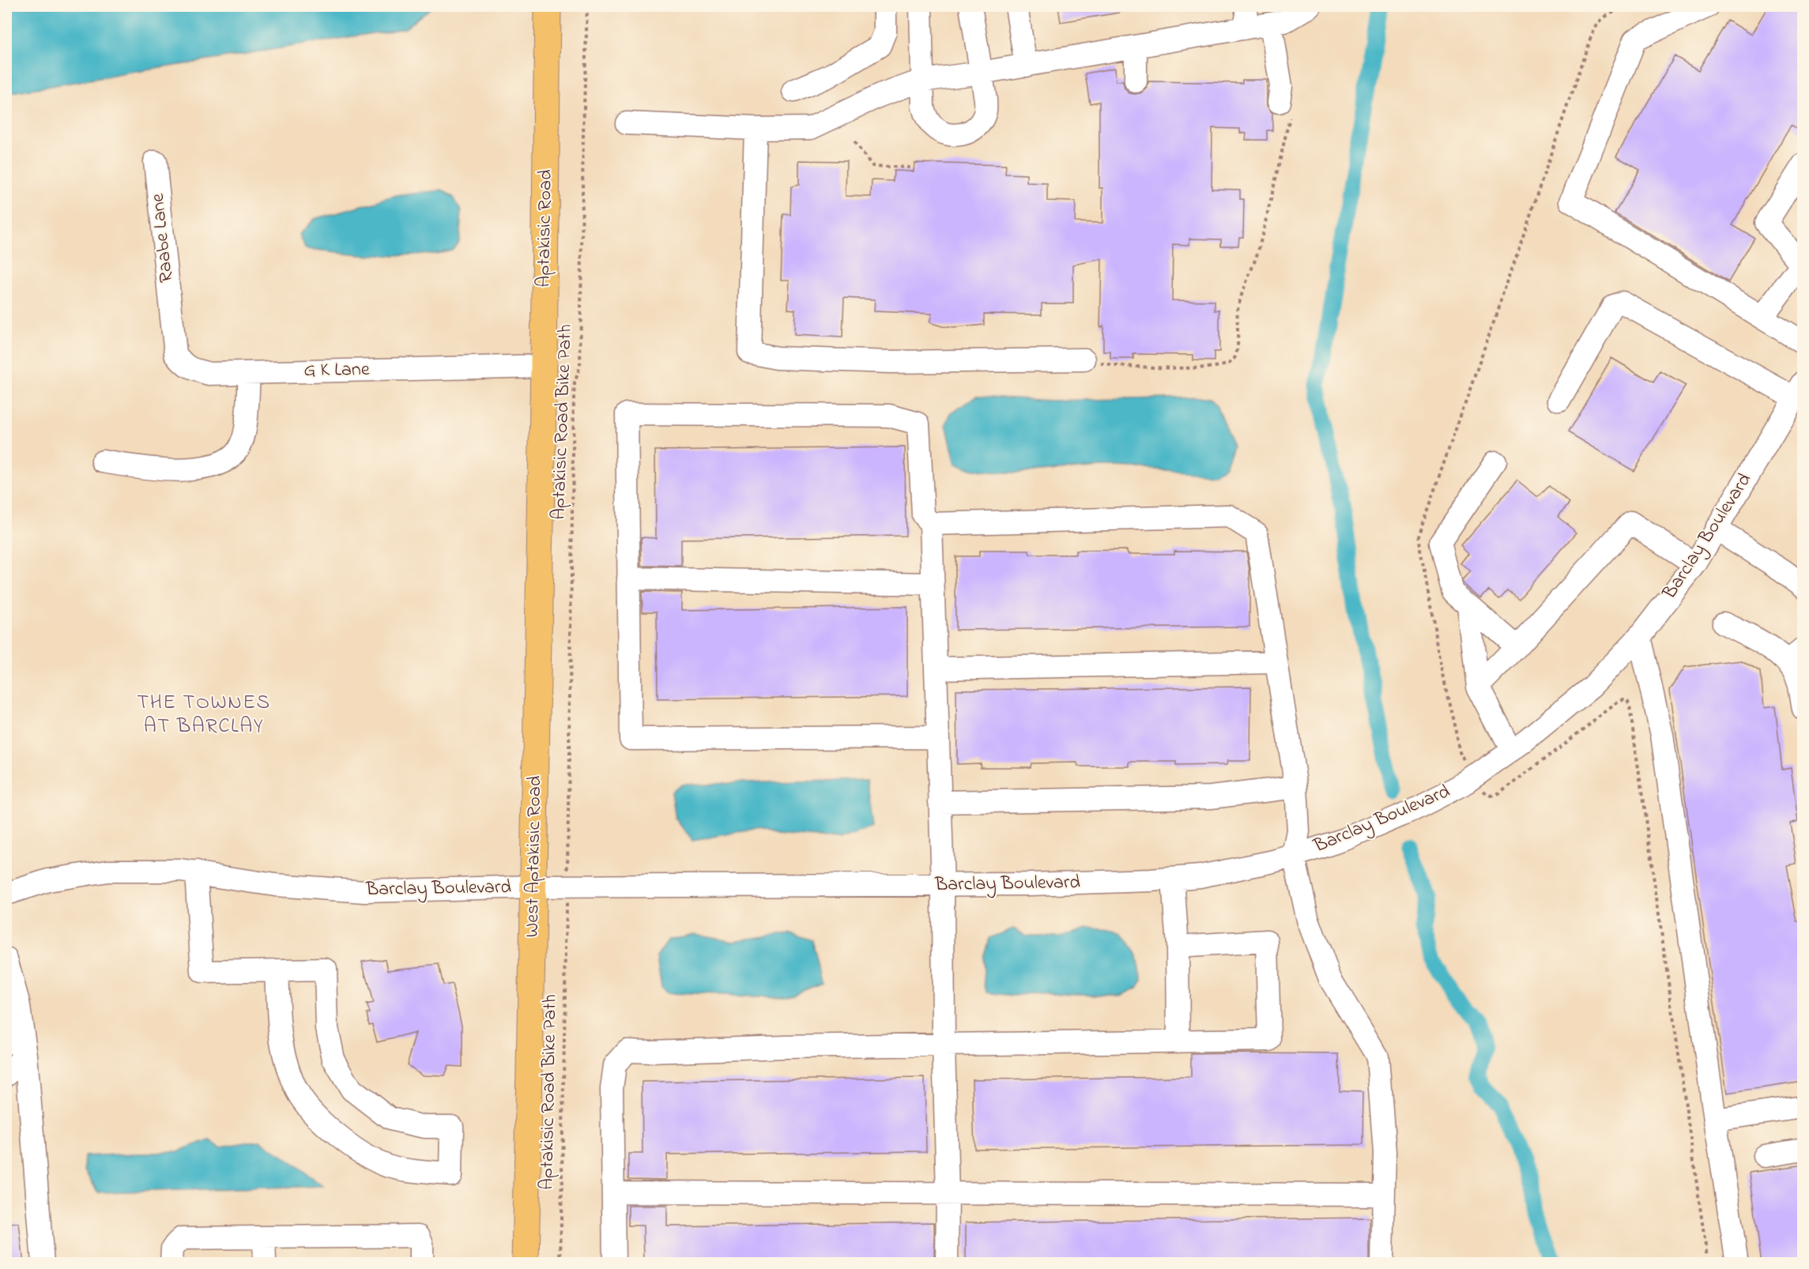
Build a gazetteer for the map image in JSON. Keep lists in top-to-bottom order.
{
  "streets": {
    "main road": ["Aptakisic Road", "West Aptakisic Road"],
    "street": ["Raabe Lane", "G K Lane", "Barclay Boulevard"],
    "path": ["Aptakisic Road Bike Path"]
  },
  "crossings": [
    ["Aptakisic Road", "G K Lane"],
    ["Aptakisic Road", "West Aptakisic Road"],
    ["Raabe Lane", "G K Lane"],
    ["Barclay Boulevard", "West Aptakisic Road"]
  ],
  "districts": ["THE TOWNES AT BARCLAY"]
}
